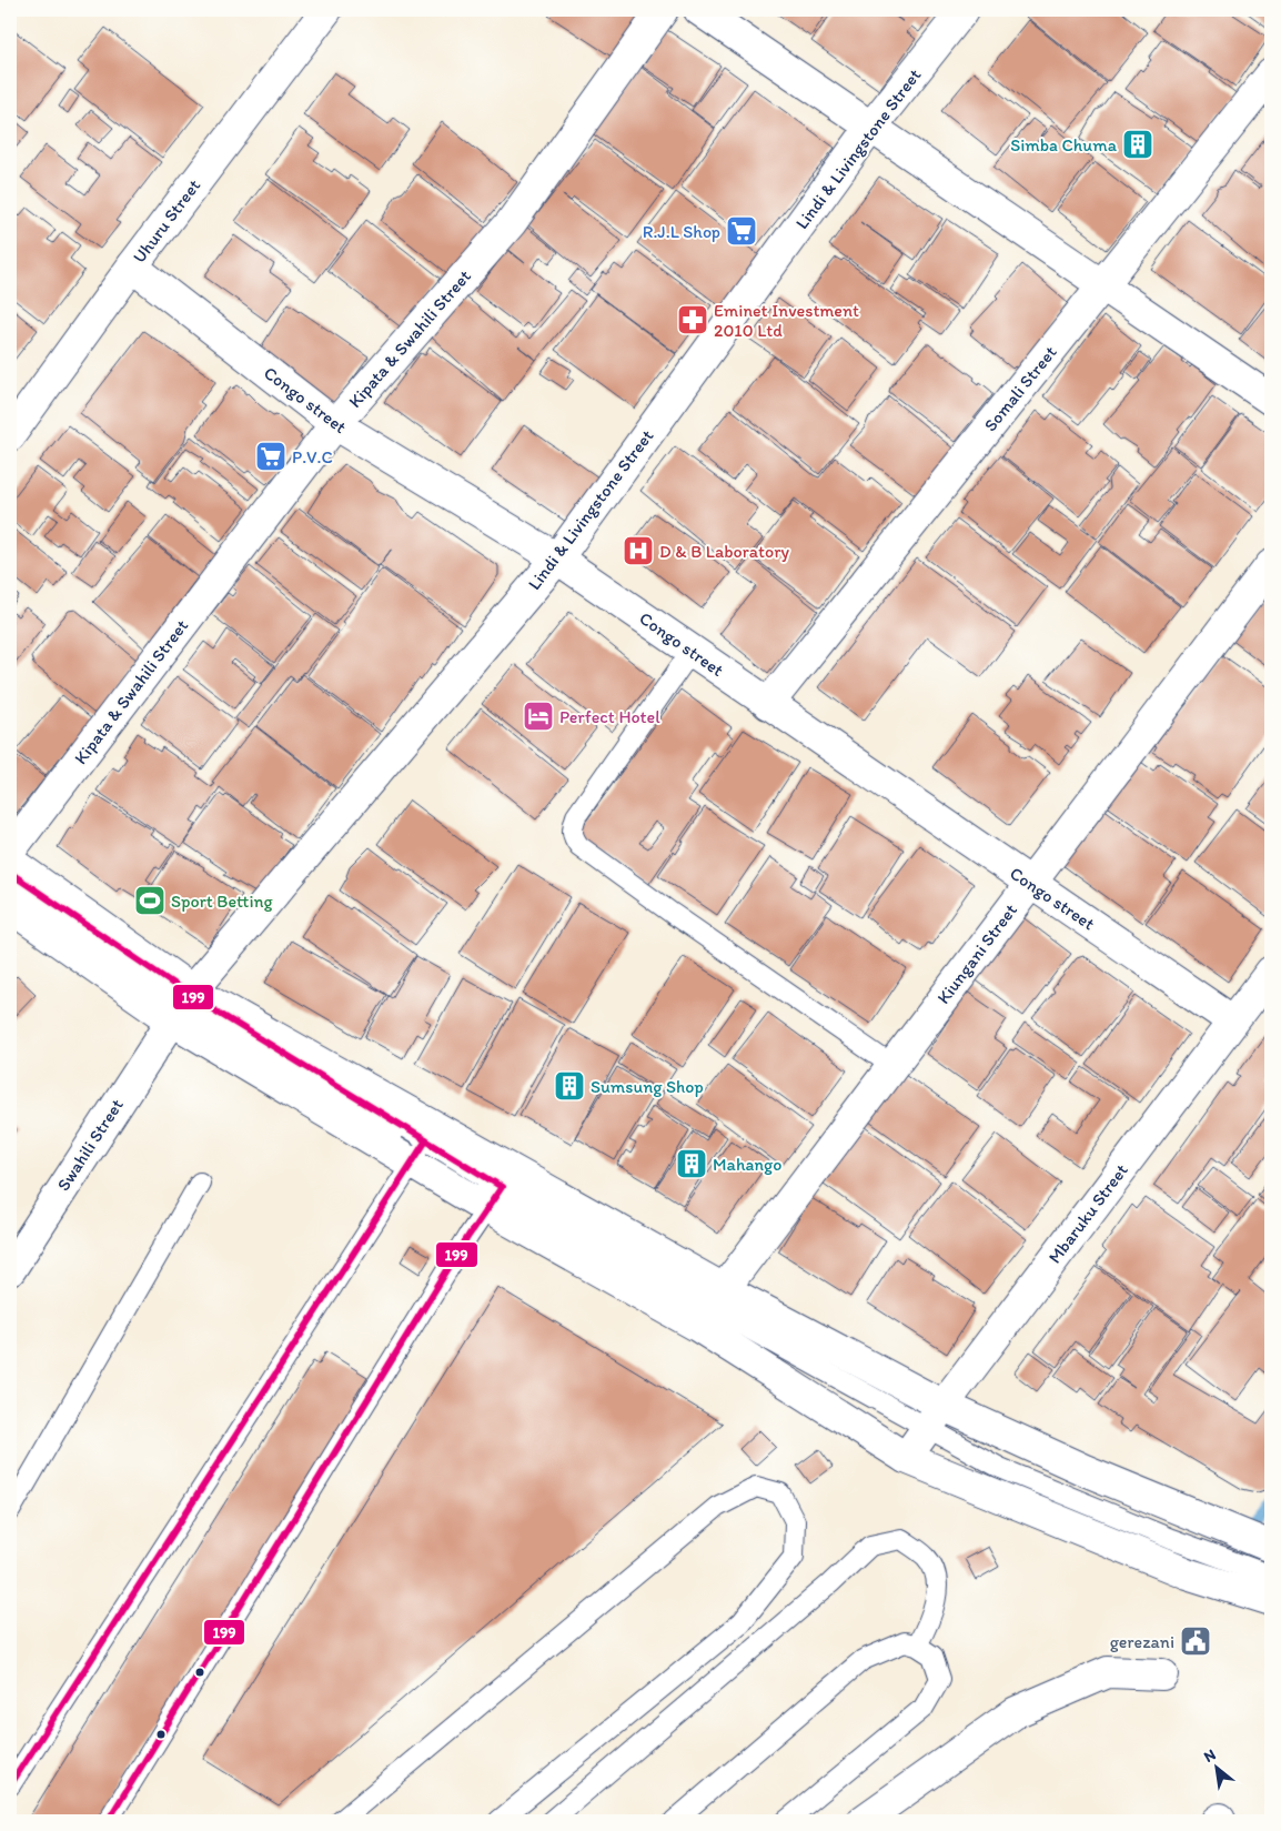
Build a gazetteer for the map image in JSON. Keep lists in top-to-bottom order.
{
  "streets": {
    "street": [
      "Lindi & Livingstone Street",
      "Uhuru Street",
      "Kipata & Swahili Street",
      "Somali Street",
      "Congo street",
      "Kiungani Street",
      "Swahili Street",
      "Mbaruku Street"
    ]
  },
  "crossings": [
    ["Lindi & Livingstone Street", "Congo street"],
    ["Uhuru Street", "Congo street"],
    ["Kipata & Swahili Street", "Congo street"],
    ["Somali Street", "Congo street"],
    ["Congo street", "Kiungani Street"],
    ["Congo street", "Mbaruku Street"]
  ],
  "places": {
    "building": ["Simba Chuma", "Sumsung Shop", "Mahango"],
    "supermarket": ["R.J.L Shop", "P.V.C"],
    "pharmacy": ["Eminet Investment 2010 Ltd"],
    "hospital": ["D & B Laboratory"],
    "hotel": ["Perfect Hotel"],
    "sports": ["Sport Betting"],
    "public building": ["gerezani"]
  },
  "lines": ["transit line 199"],
  "north": "top left"
}
